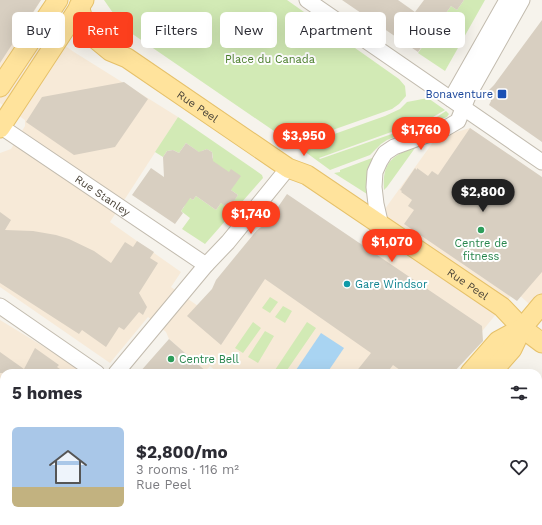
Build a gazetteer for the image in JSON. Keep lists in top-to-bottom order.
{
  "streets": {
    "main road": ["Rue Peel"],
    "street": ["Rue Stanley"]
  },
  "parks": ["Place du Canada"],
  "places": {
    "transit": ["Bonaventure"],
    "other": ["Centre de fitness", "Gare Windsor", "Centre Bell"]
  },
  "page": {
    "chip": [
      "Buy",
      "Rent",
      "Filters",
      "New",
      "Apartment",
      "House"
    ],
    "price": [
      "$1,760",
      "$3,950",
      "$2,800",
      "$1,740",
      "$1,070"
    ],
    "heading": "5 homes",
    "list": [
      {
        "name": "$2,800/mo",
        "note": "3 rooms · 116 m² · Rue Peel"
      }
    ]
  }
}
